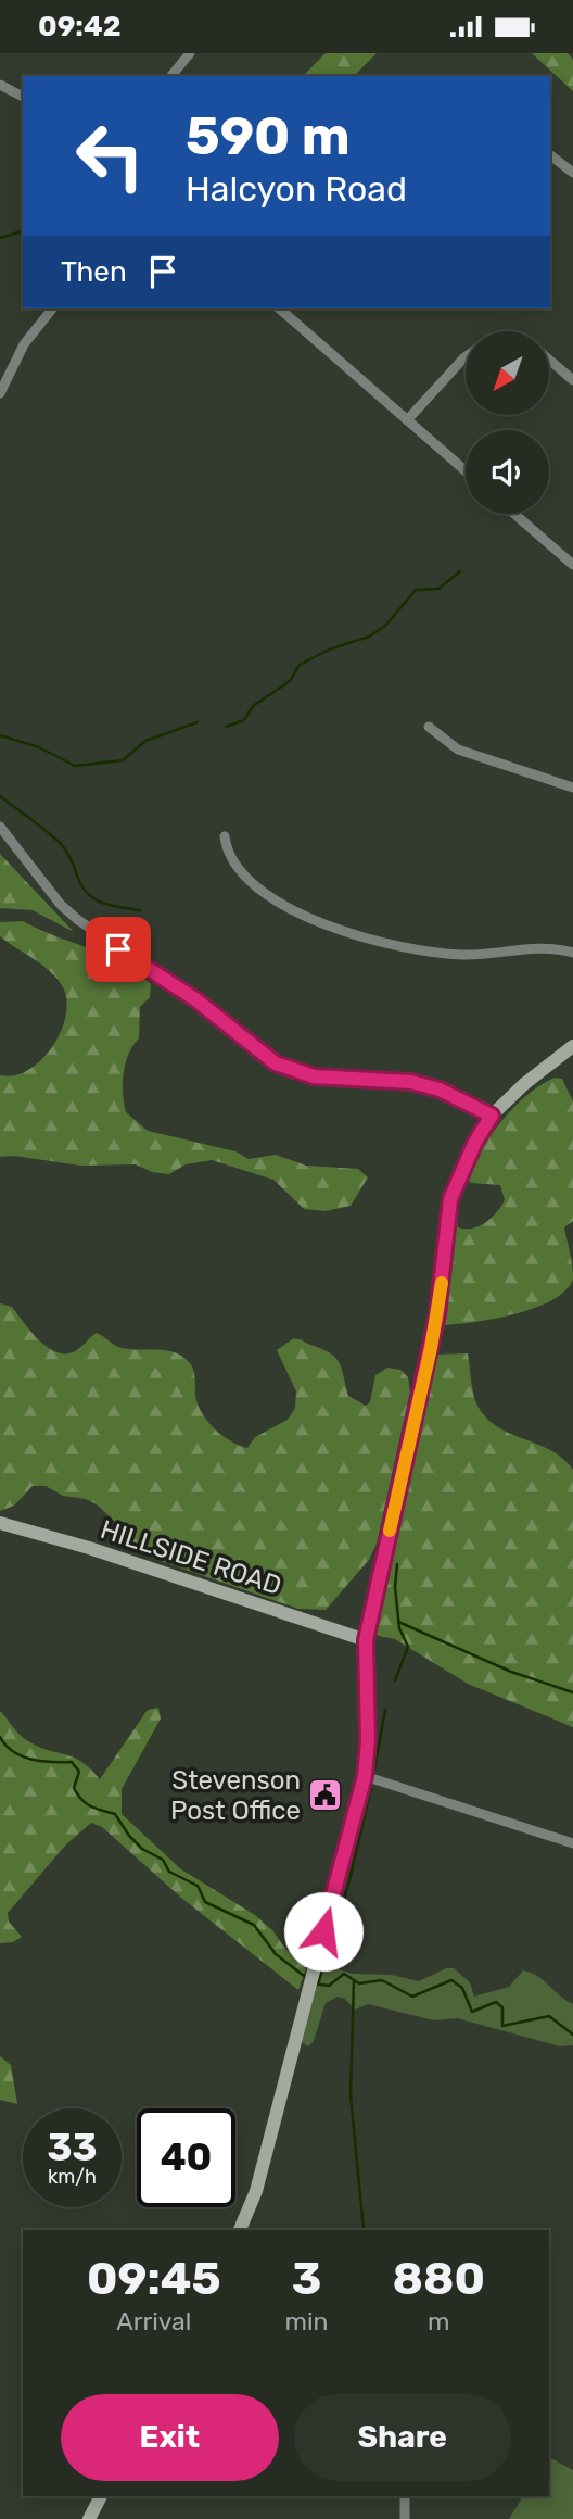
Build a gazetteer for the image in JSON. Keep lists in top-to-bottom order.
{
  "streets": {
    "street": ["HILLSIDE ROAD"]
  },
  "places": {
    "public building": ["Stevenson Post Office"]
  },
  "north": "bottom left",
  "page": {
    "status": "09:42",
    "turn": ["590 m", "Halcyon Road"],
    "then": "Then",
    "speed": "33 km/h",
    "limit": "40",
    "eta": [
      "09:45",
      "Arrival",
      "3",
      "min",
      "880",
      "m"
    ],
    "buttons": ["Exit", "Share"]
  }
}
